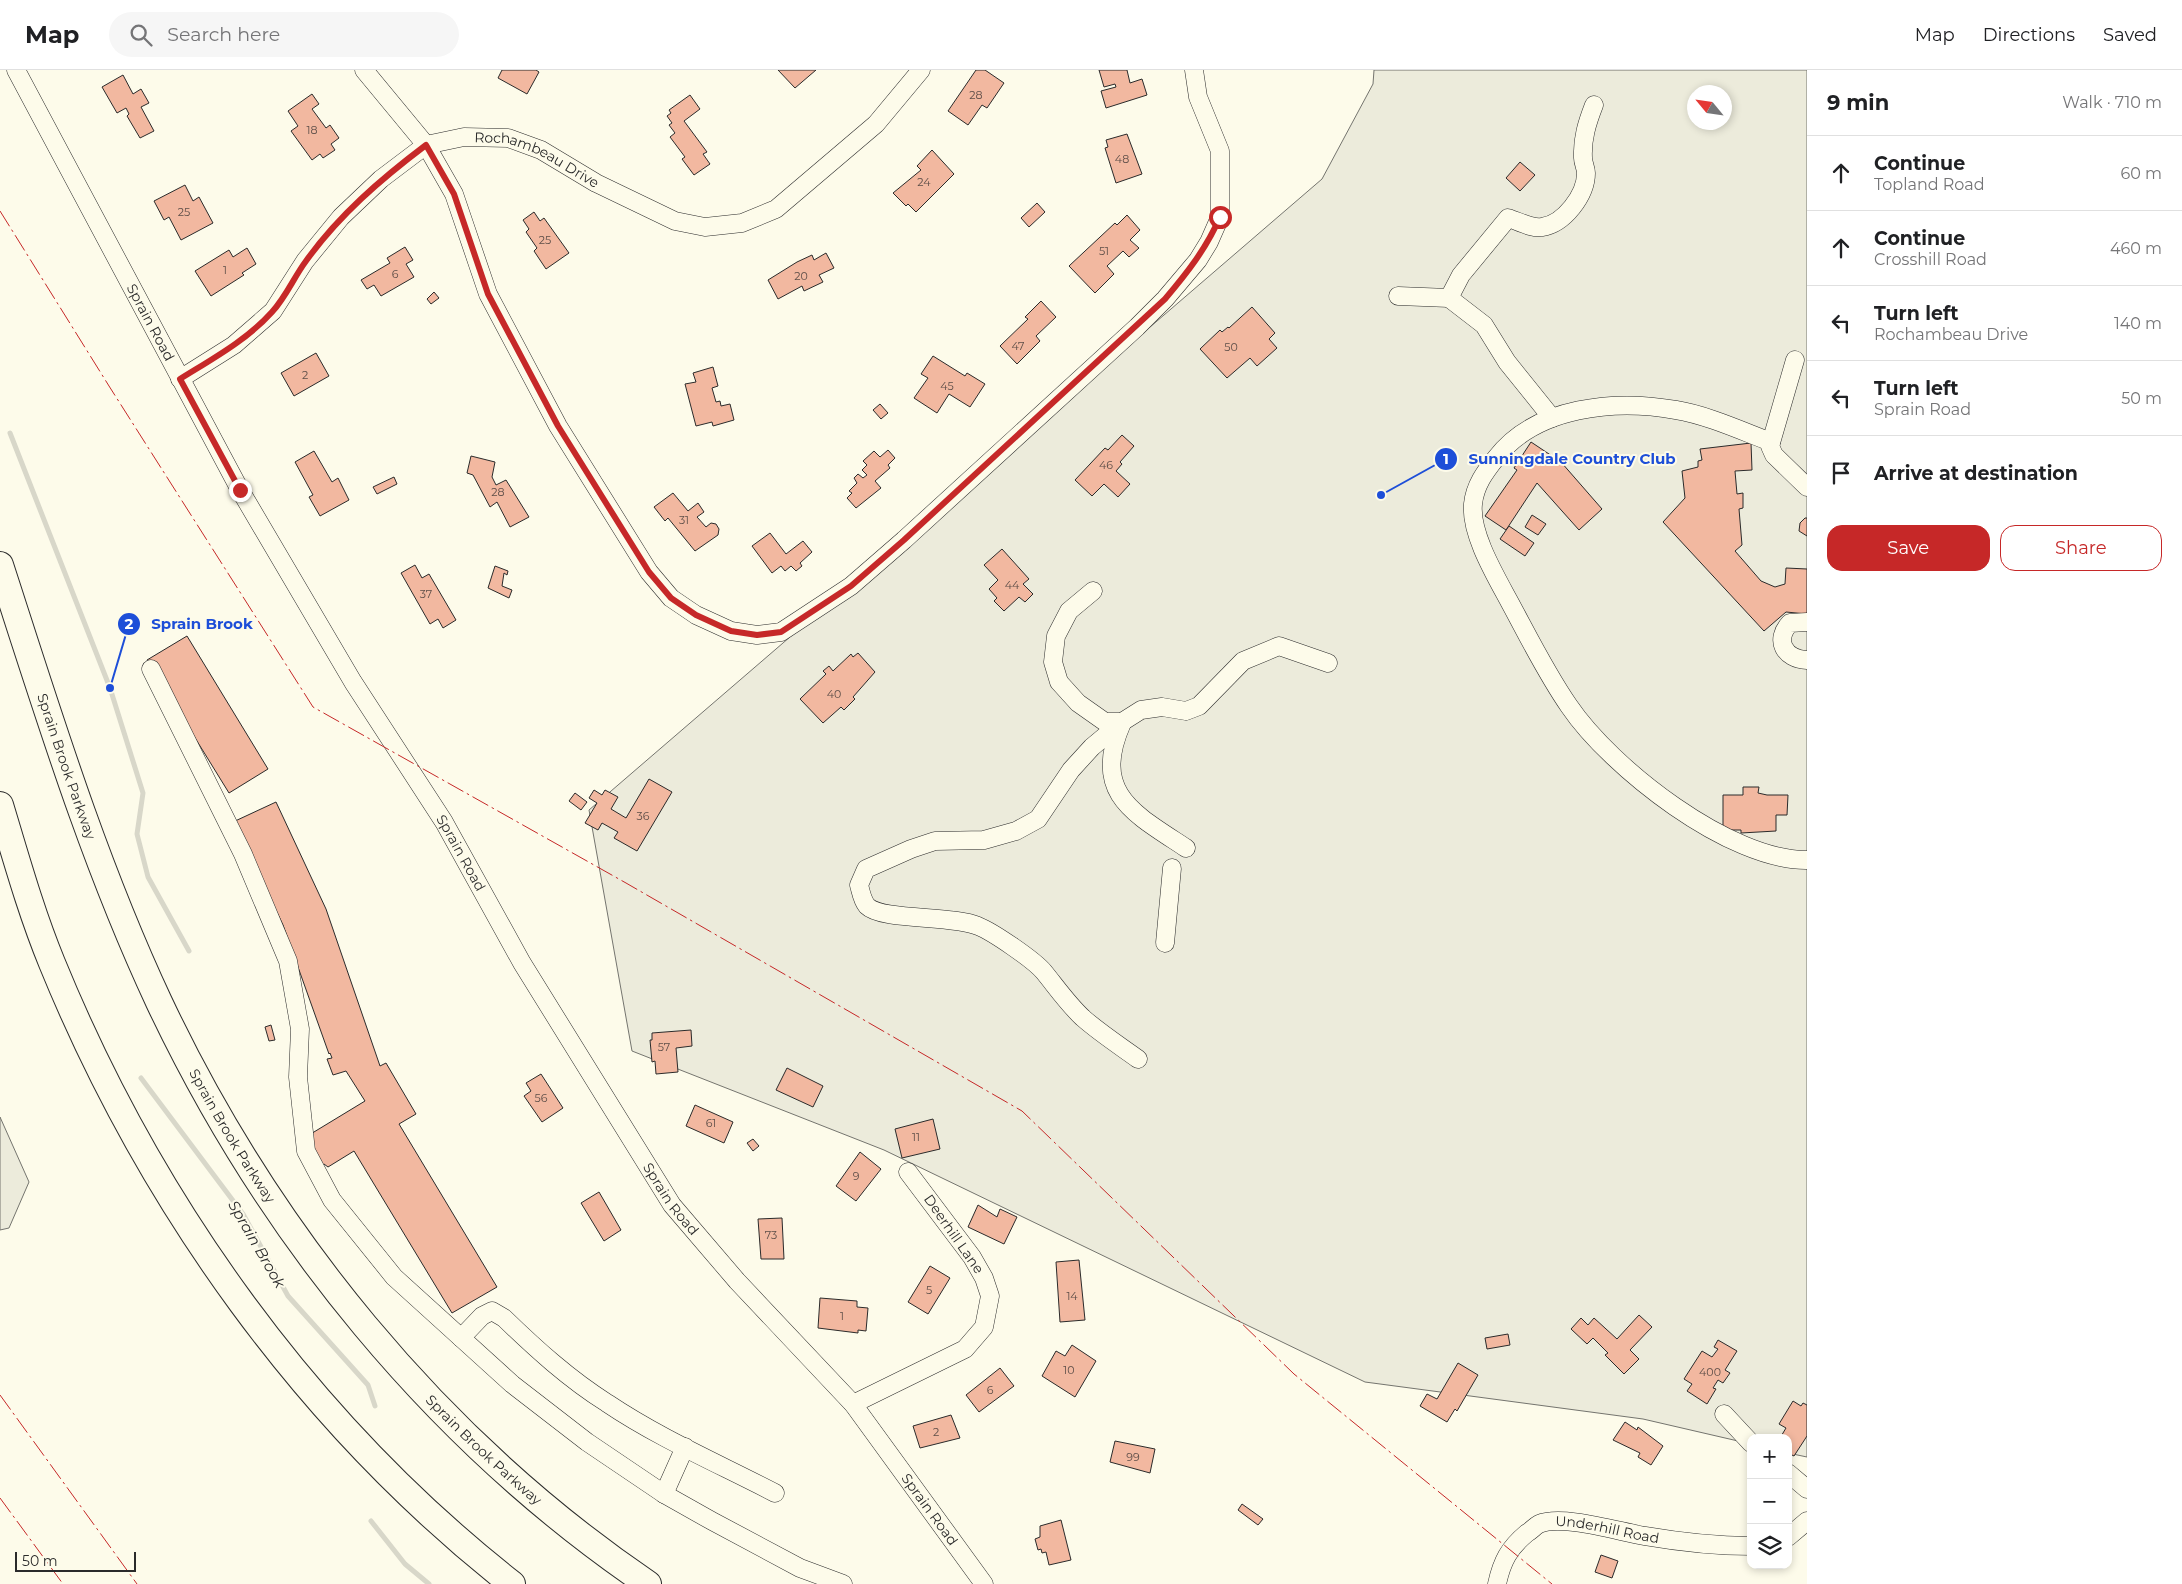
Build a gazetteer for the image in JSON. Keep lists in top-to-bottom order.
{
  "streets": {
    "highway": ["Sprain Brook Parkway"],
    "street": [
      "Rochambeau Drive",
      "Sprain Road",
      "Deerhill Lane",
      "Underhill Road"
    ]
  },
  "crossings": [
    ["Rochambeau Drive", "Sprain Road"],
    ["Sprain Road", "Deerhill Lane"]
  ],
  "water": ["Sprain Brook"],
  "places": ["Sunningdale Country Club", "Sprain Brook"],
  "house_numbers": [
    "28",
    "18",
    "48",
    "24",
    "25",
    "25",
    "51",
    "1",
    "6",
    "20",
    "47",
    "50",
    "2",
    "45",
    "46",
    "28",
    "31",
    "44",
    "37",
    "40",
    "36",
    "57",
    "56",
    "61",
    "11",
    "9",
    "73",
    "5",
    "14",
    "1",
    "10",
    "400",
    "6",
    "2",
    "99"
  ],
  "scale_bar": "50 m",
  "north": "top left",
  "page": {
    "header": "Map",
    "search": "Search here",
    "nav": ["Map", "Directions", "Saved"],
    "heading": ["9 min", "Walk · 710 m"],
    "list": [
      ["Continue", "Topland Road", "60 m"],
      ["Continue", "Crosshill Road", "460 m"],
      ["Turn left", "Rochambeau Drive", "140 m"],
      ["Turn left", "Sprain Road", "50 m"],
      "Arrive at destination"
    ],
    "buttons": ["Save", "Share"],
    "map_buttons": ["+", "−"],
    "scale": "50 m"
  }
}
